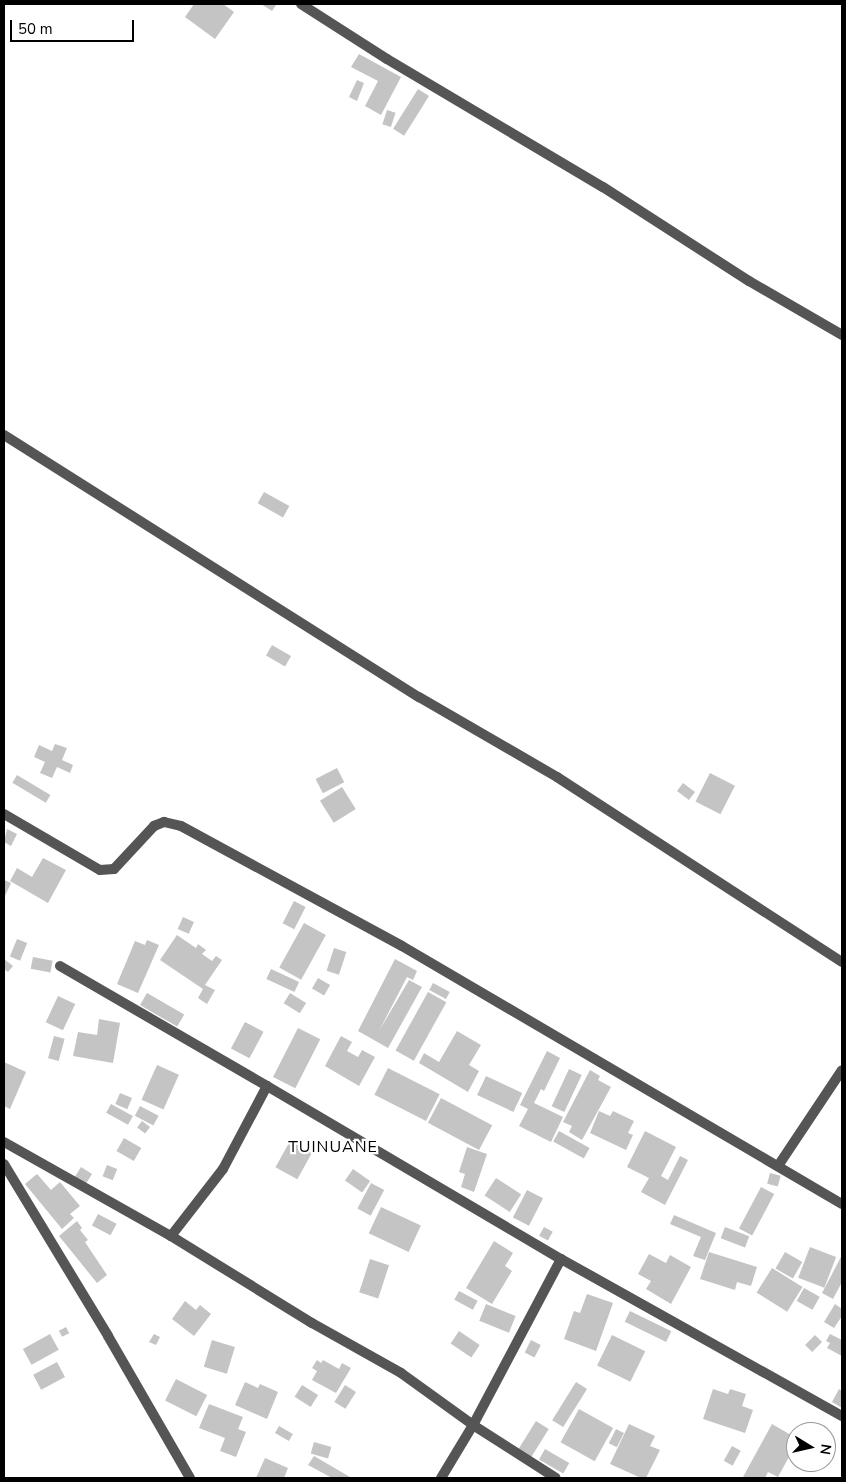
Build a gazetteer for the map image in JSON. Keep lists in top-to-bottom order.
{
  "districts": ["TUINUANE"],
  "scale_bar": "50 m",
  "north": "right"
}
